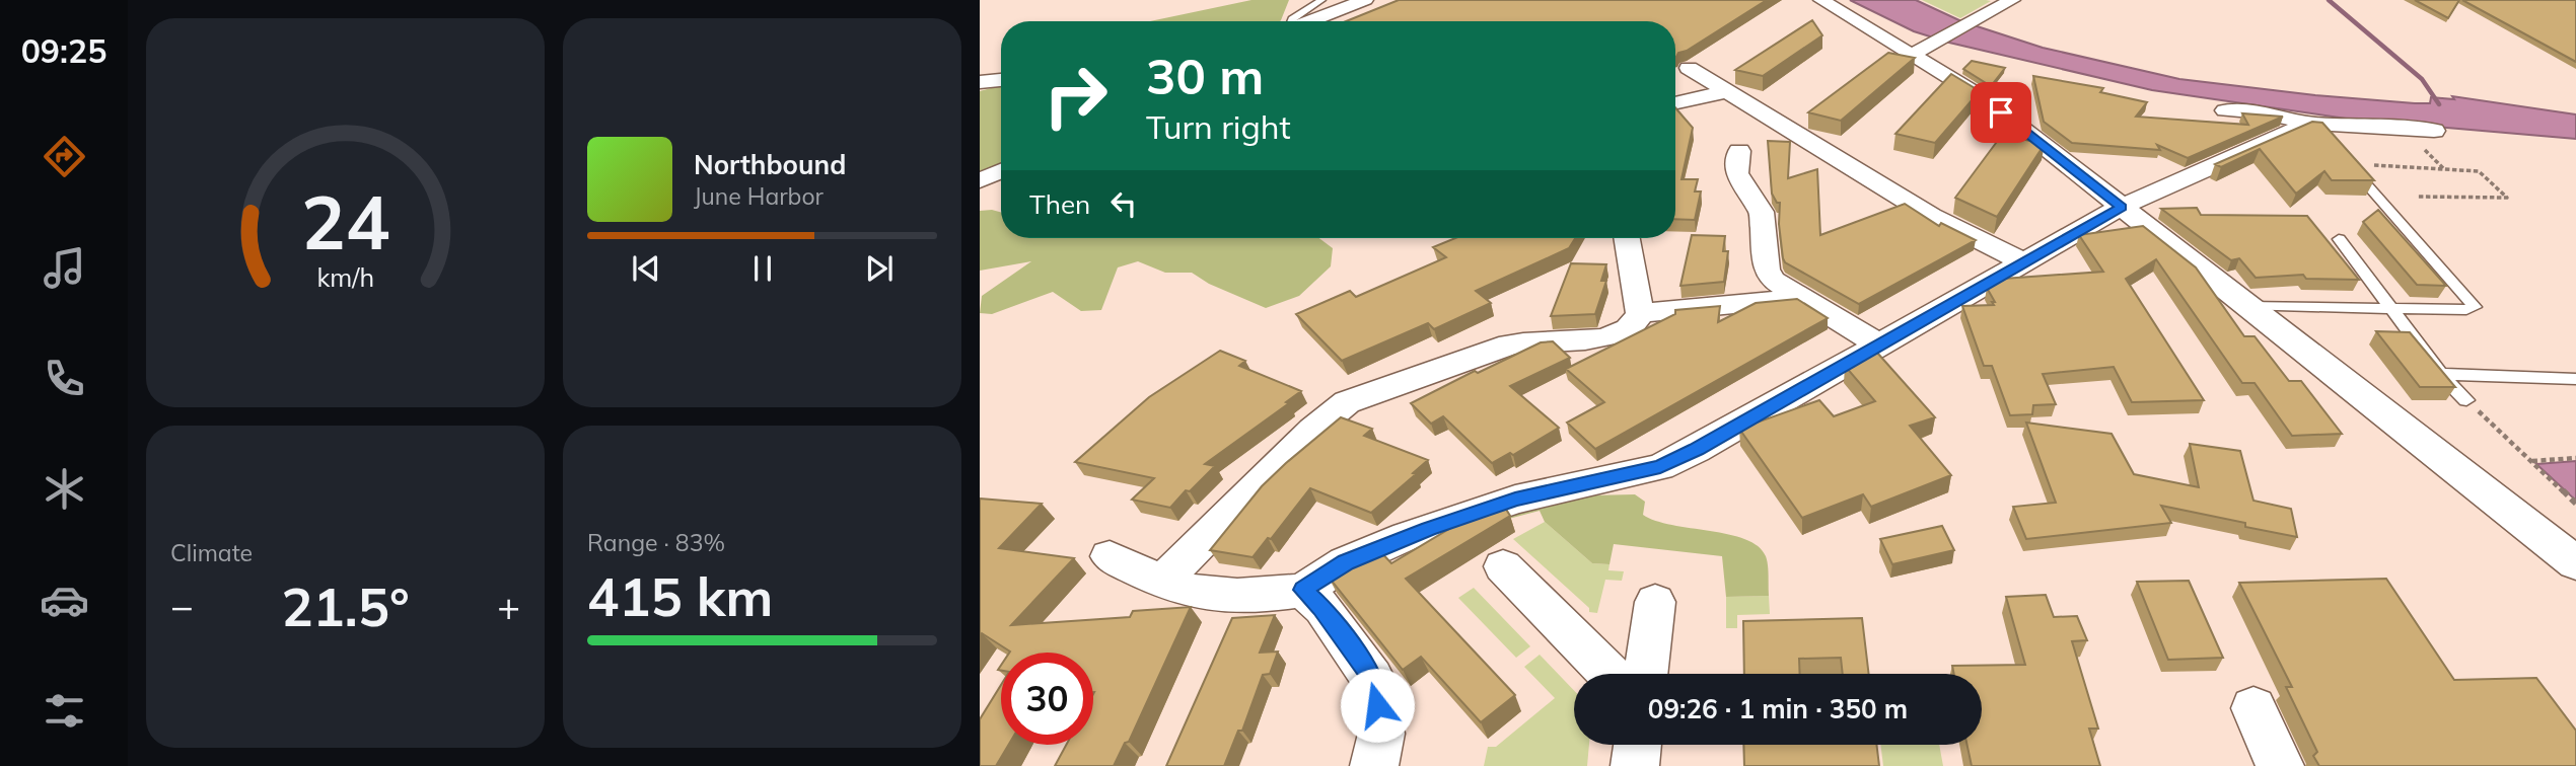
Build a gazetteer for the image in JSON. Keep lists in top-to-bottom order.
{
  "page": {
    "tabs": "09:25",
    "turn": ["30 m", "Turn right"],
    "song": ["Northbound", "June Harbor"],
    "then": "Then",
    "tile": [
      "Climate",
      ["Range · 83%", "415 km"]
    ],
    "heat": ["−", "21.5°", "+"],
    "limit": "30",
    "trip": "09:26 · 1 min · 350 m",
    "gauge": ["24", "km/h"]
  }
}
